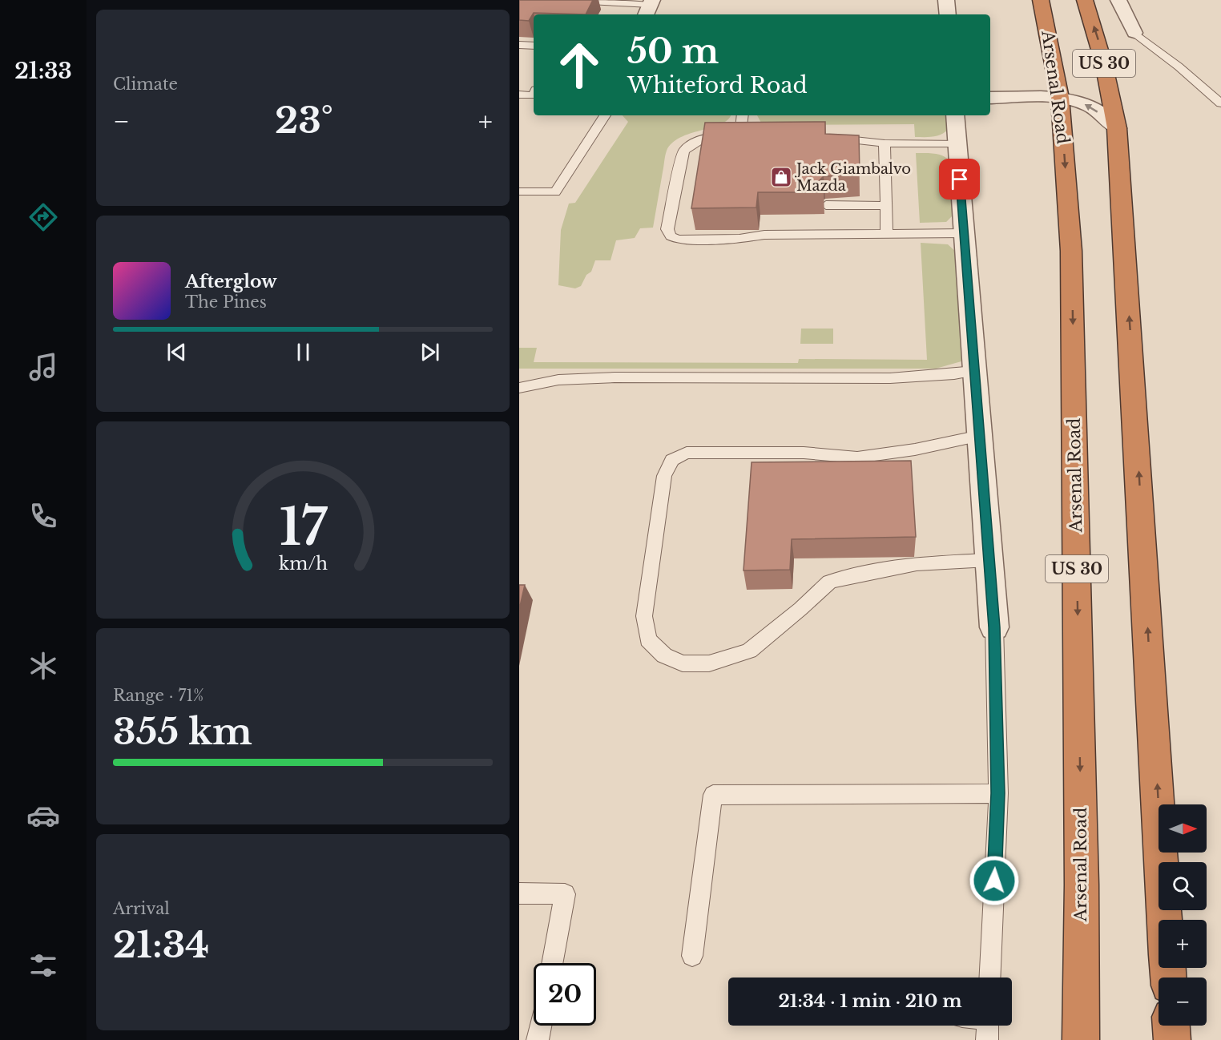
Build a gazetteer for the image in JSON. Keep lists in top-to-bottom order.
{
  "streets": {
    "highway": ["US 30", "Arsenal Road"]
  },
  "places": {
    "shop": ["Jack Giambalvo Mazda"]
  },
  "north": "right",
  "page": {
    "tabs": "21:33",
    "tile": [
      "Climate",
      ["Range · 71%", "355 km"],
      ["Arrival", "21:34"]
    ],
    "turn": ["50 m", "Whiteford Road"],
    "heat": ["−", "23°", "+"],
    "song": ["Afterglow", "The Pines"],
    "map_buttons": ["+", "−"],
    "limit": "20",
    "trip": "21:34 · 1 min · 210 m",
    "gauge": ["17", "km/h"]
  }
}
